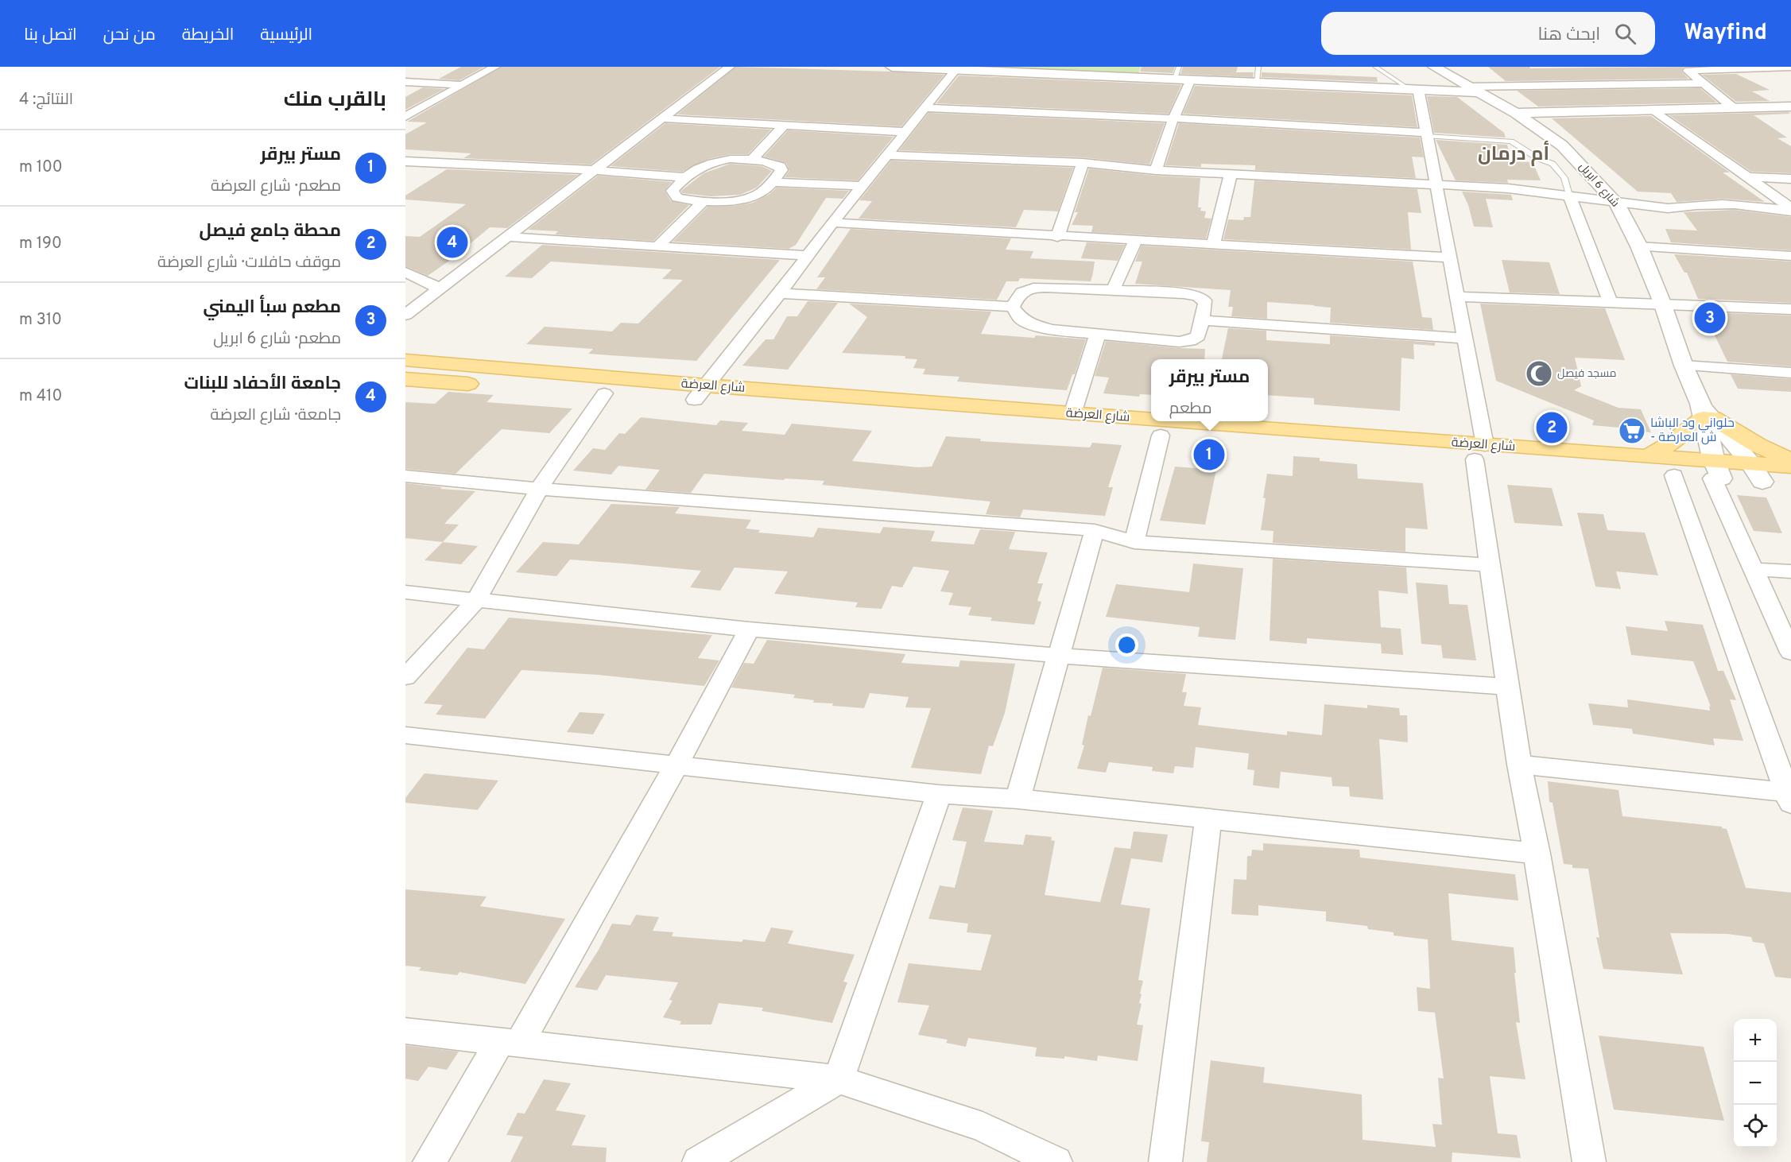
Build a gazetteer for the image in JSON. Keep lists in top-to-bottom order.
{
  "streets": {
    "main road": ["شارع العرضة"],
    "street": ["شارع 6 ابريل"]
  },
  "districts": ["أم درمان"],
  "places": {
    "mosque": ["مسجد فيصل"],
    "supermarket": ["حلواني ود الباشا - ش العارضة"]
  },
  "page": {
    "header": "Wayfind",
    "search": "ابحث هنا",
    "nav": [
      "الرئيسية",
      "الخريطة",
      "من نحن",
      "اتصل بنا"
    ],
    "heading": ["بالقرب منك", "النتائج: 4"],
    "list": [
      {
        "mark": "1",
        "name": "مستر بيرقر",
        "note": "مطعم · شارع العرضة",
        "value": "100 m"
      },
      {
        "mark": "2",
        "name": "محطة جامع فيصل",
        "note": "موقف حافلات · شارع العرضة",
        "value": "190 m"
      },
      {
        "mark": "3",
        "name": "مطعم سبأ اليمني",
        "note": "مطعم · شارع 6 ابريل",
        "value": "310 m"
      },
      {
        "mark": "4",
        "name": "جامعة الأحفاد للبنات",
        "note": "جامعة · شارع العرضة",
        "value": "410 m"
      }
    ],
    "pins": [
      "4",
      "3",
      "2",
      "1"
    ],
    "popup": ["مستر بيرقر", "مطعم"],
    "map_buttons": ["+", "−"]
  }
}
